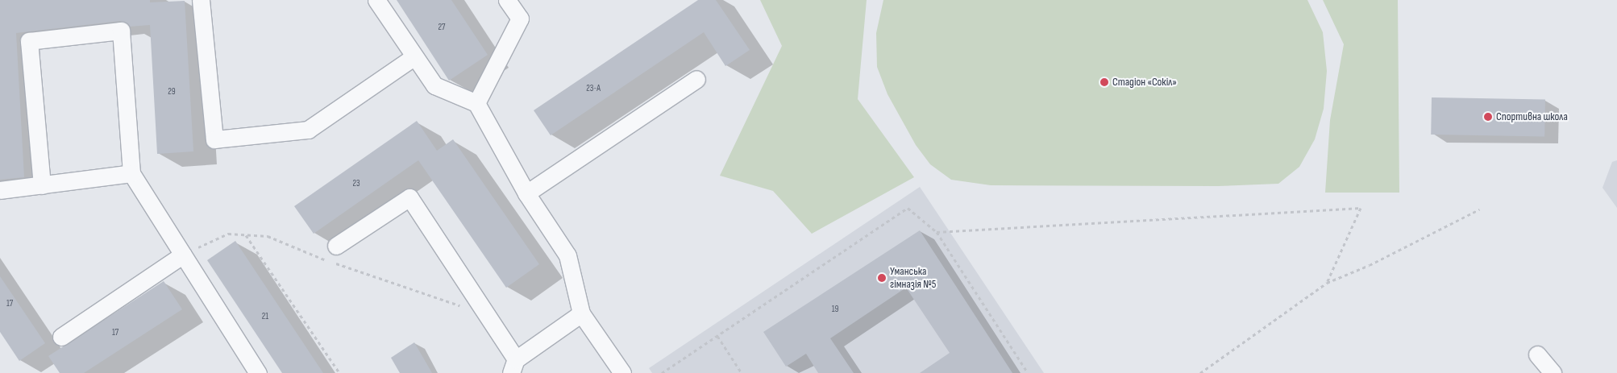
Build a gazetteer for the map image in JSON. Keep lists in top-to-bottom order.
{
  "places": ["Стадіон «Сокіл»", "Спортивна школа", "Уманська гімназія №5"],
  "house_numbers": [
    "27",
    "23-А",
    "29",
    "23",
    "17",
    "19",
    "21",
    "17"
  ]
}
